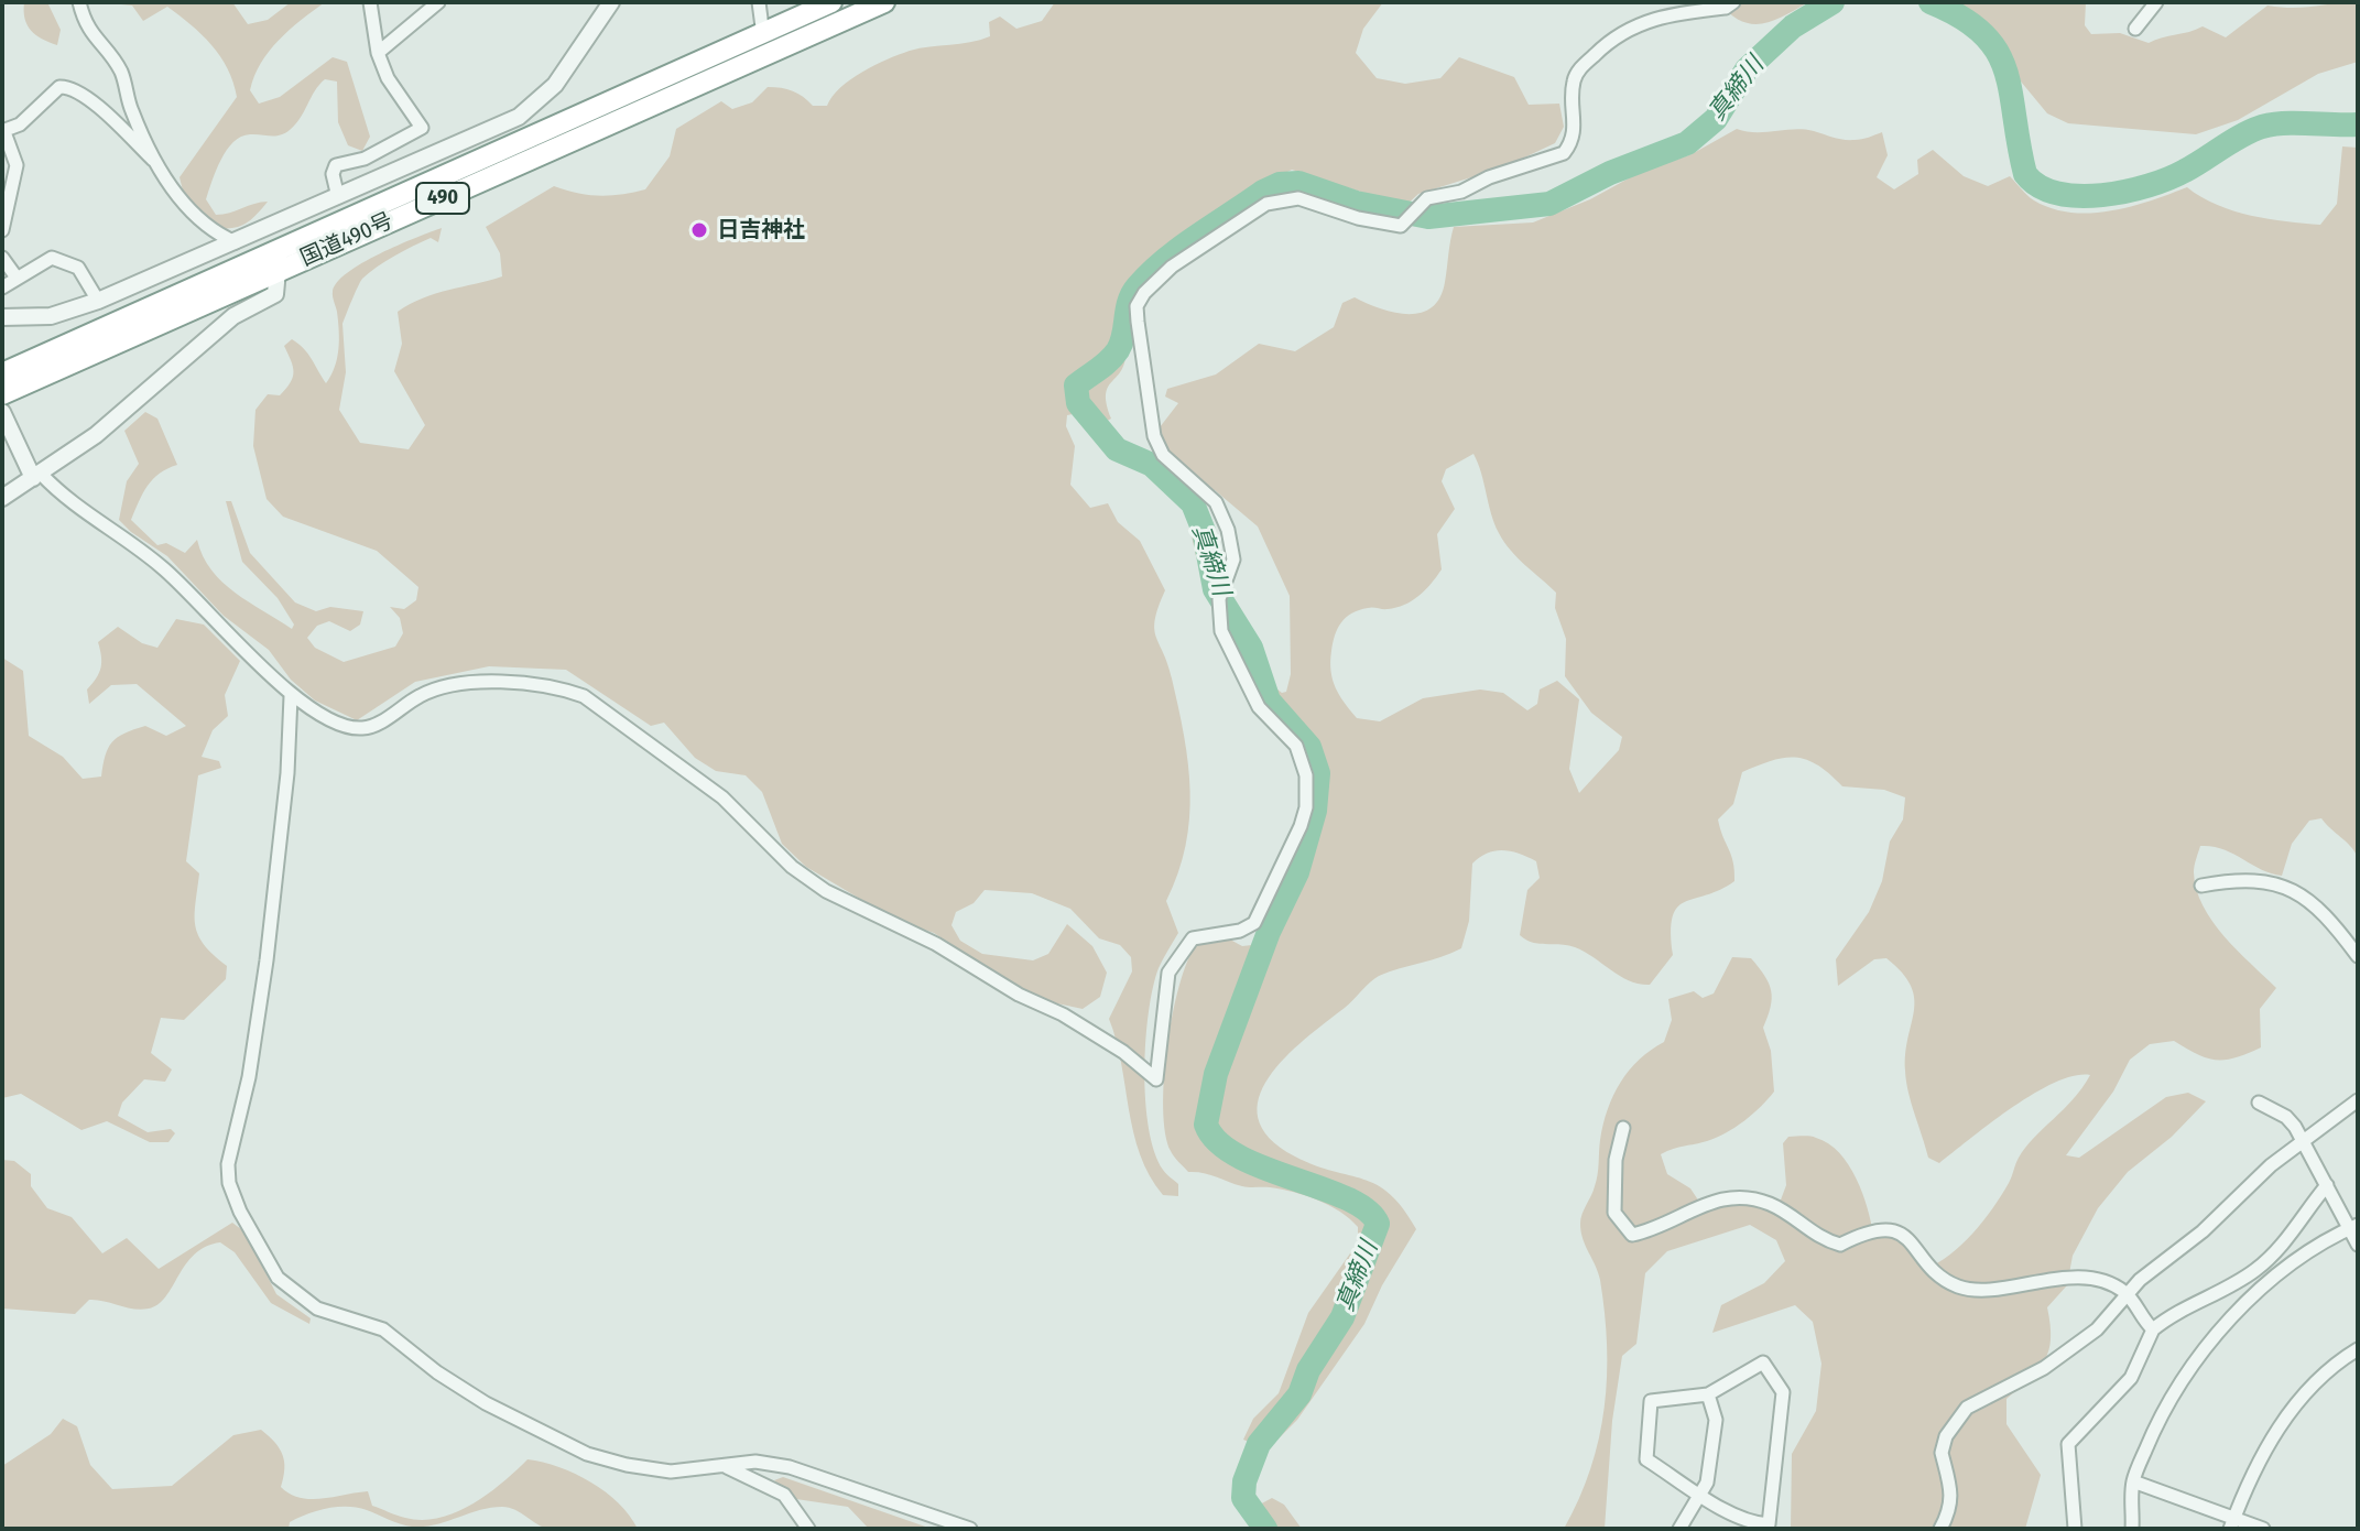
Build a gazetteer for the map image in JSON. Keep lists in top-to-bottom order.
{
  "streets": {
    "highway": ["490", "国道490号"]
  },
  "water": ["真締川"],
  "places": ["日吉神社"]
}
